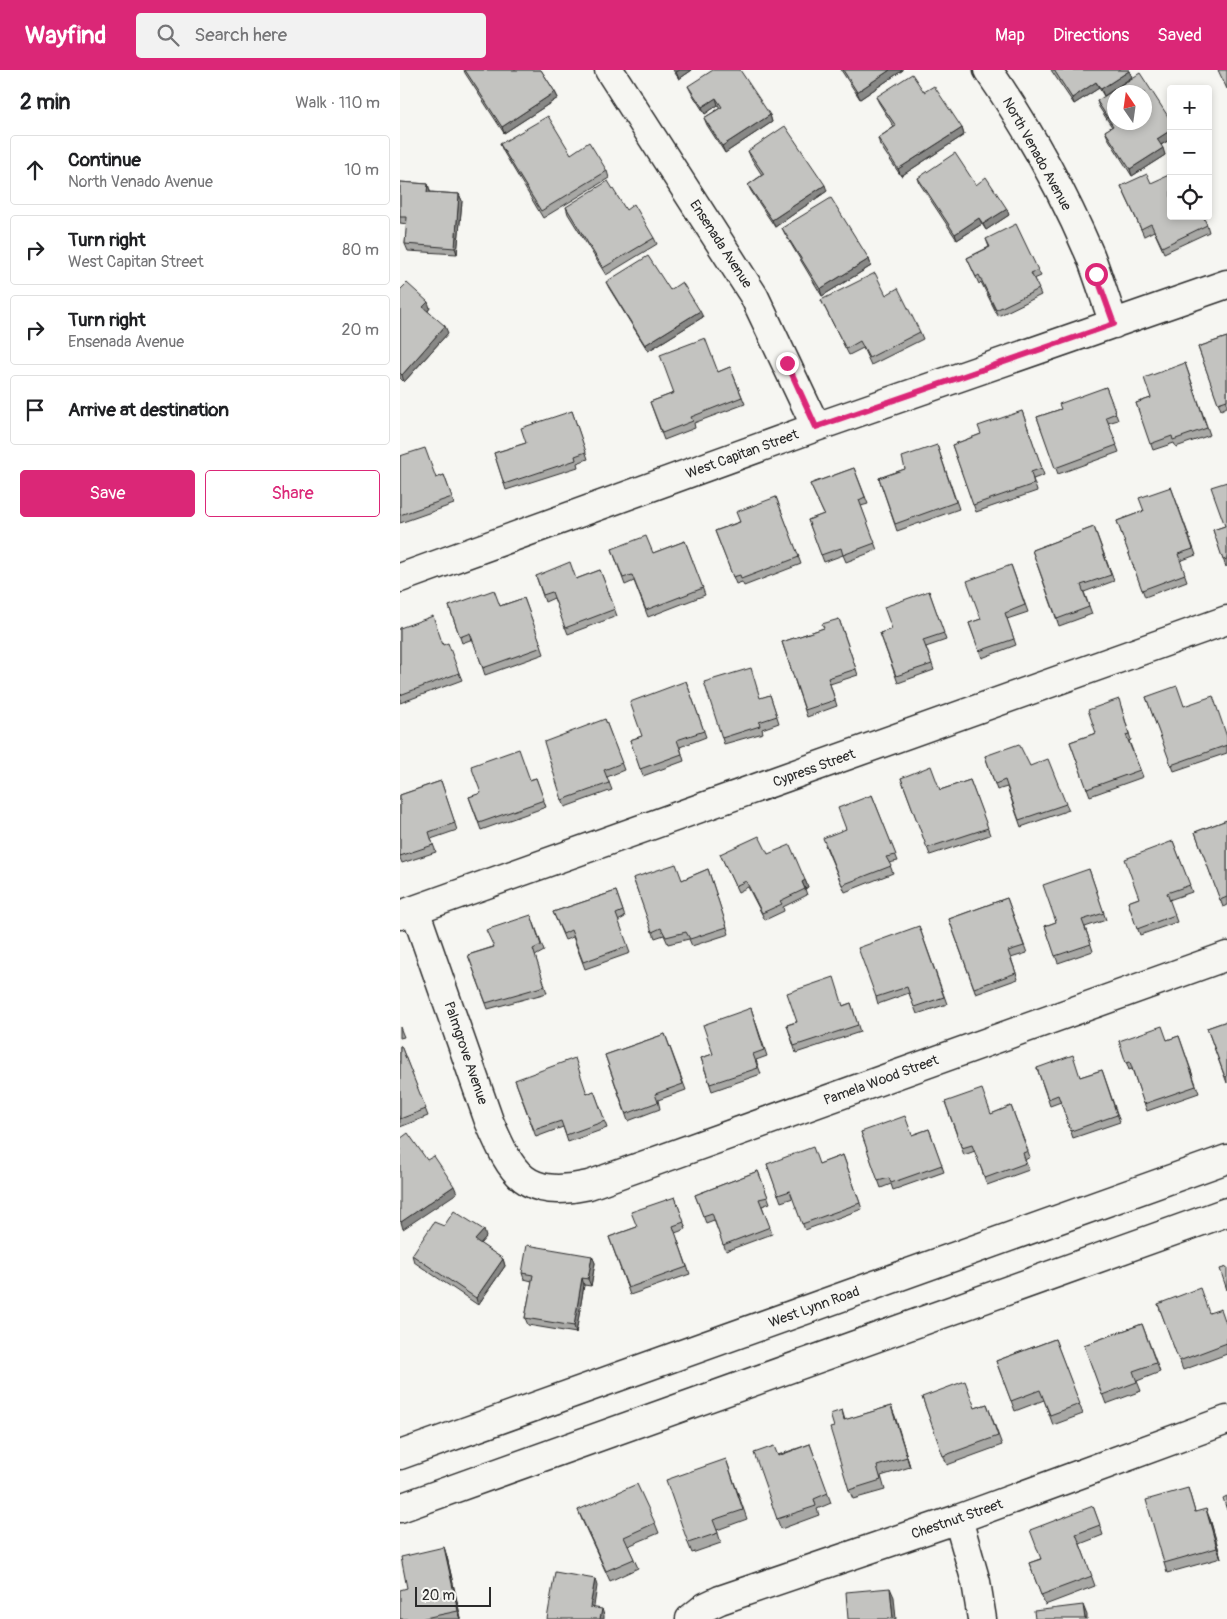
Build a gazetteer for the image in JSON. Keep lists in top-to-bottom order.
{
  "streets": {
    "street": [
      "North Venado Avenue",
      "Ensenada Avenue",
      "West Capitan Street",
      "Cypress Street",
      "Palmgrove Avenue",
      "Pamela Wood Street",
      "West Lynn Road",
      "Chestnut Street"
    ]
  },
  "crossings": [
    ["North Venado Avenue", "West Capitan Street"],
    ["Ensenada Avenue", "West Capitan Street"],
    ["Cypress Street", "Palmgrove Avenue"],
    ["Palmgrove Avenue", "Pamela Wood Street"]
  ],
  "scale_bar": "20 m",
  "north": "top",
  "page": {
    "header": "Wayfind",
    "search": "Search here",
    "nav": ["Map", "Directions", "Saved"],
    "heading": ["2 min", "Walk · 110 m"],
    "map_buttons": ["+", "−"],
    "list": [
      ["Continue", "North Venado Avenue", "10 m"],
      ["Turn right", "West Capitan Street", "80 m"],
      ["Turn right", "Ensenada Avenue", "20 m"],
      "Arrive at destination"
    ],
    "buttons": ["Save", "Share"],
    "scale": "20 m"
  }
}
